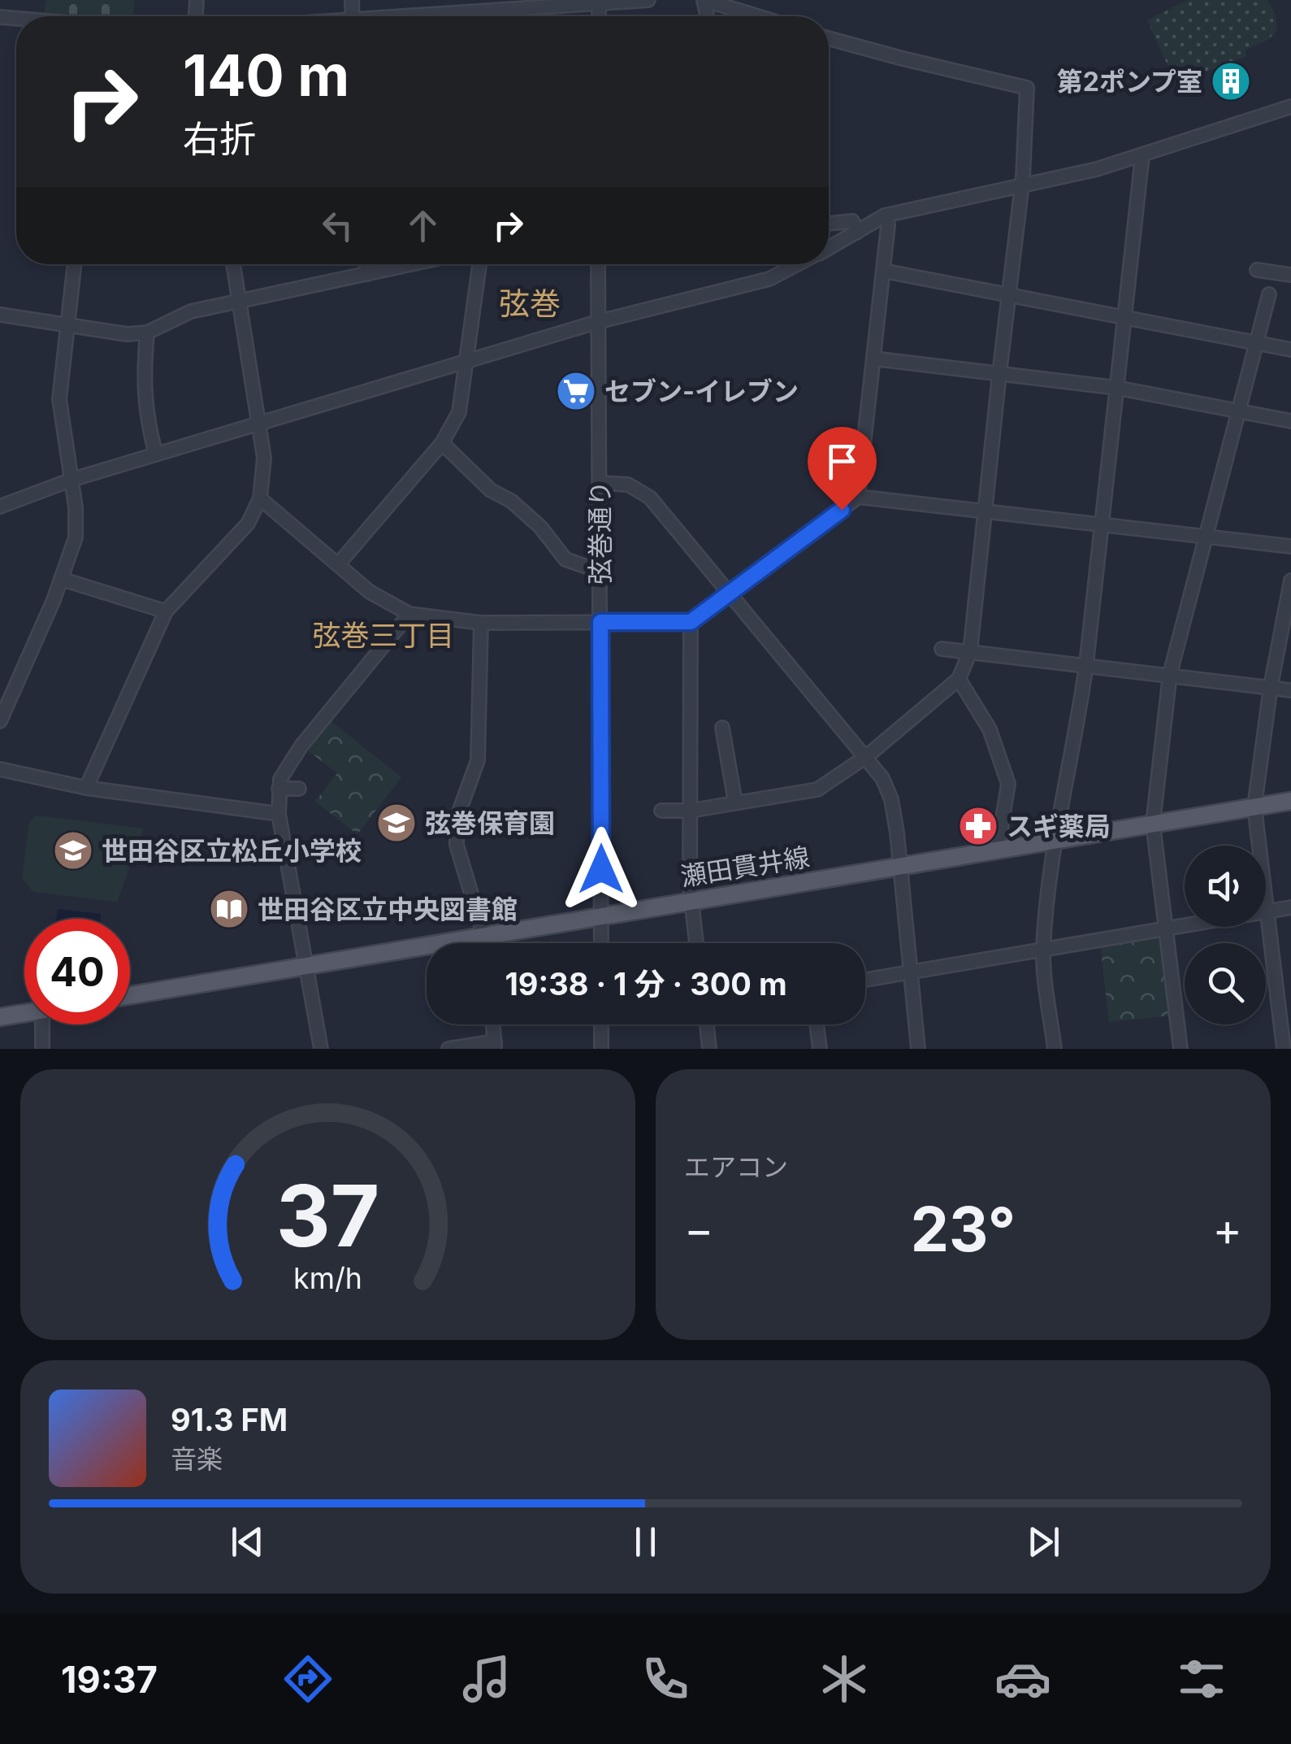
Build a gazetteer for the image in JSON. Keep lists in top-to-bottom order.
{
  "streets": {
    "main road": ["瀬田貫井線"],
    "street": ["弦巻通り"]
  },
  "crossings": [
    ["弦巻通り", "瀬田貫井線"]
  ],
  "districts": ["弦巻", "弦巻三丁目"],
  "places": {
    "building": ["第2ポンプ室"],
    "supermarket": ["セブン-イレブン"],
    "school or university": ["弦巻保育園", "世田谷区立松丘小学校"],
    "pharmacy": ["スギ薬局"],
    "library": ["世田谷区立中央図書館"]
  },
  "page": {
    "turn": ["140 m", "右折"],
    "limit": "40",
    "trip": "19:38 · 1 分 · 300 m",
    "tile": "エアコン",
    "heat": ["−", "23°", "+"],
    "song": ["91.3 FM", "音楽"],
    "tabs": "19:37",
    "gauge": ["37", "km/h"]
  }
}
